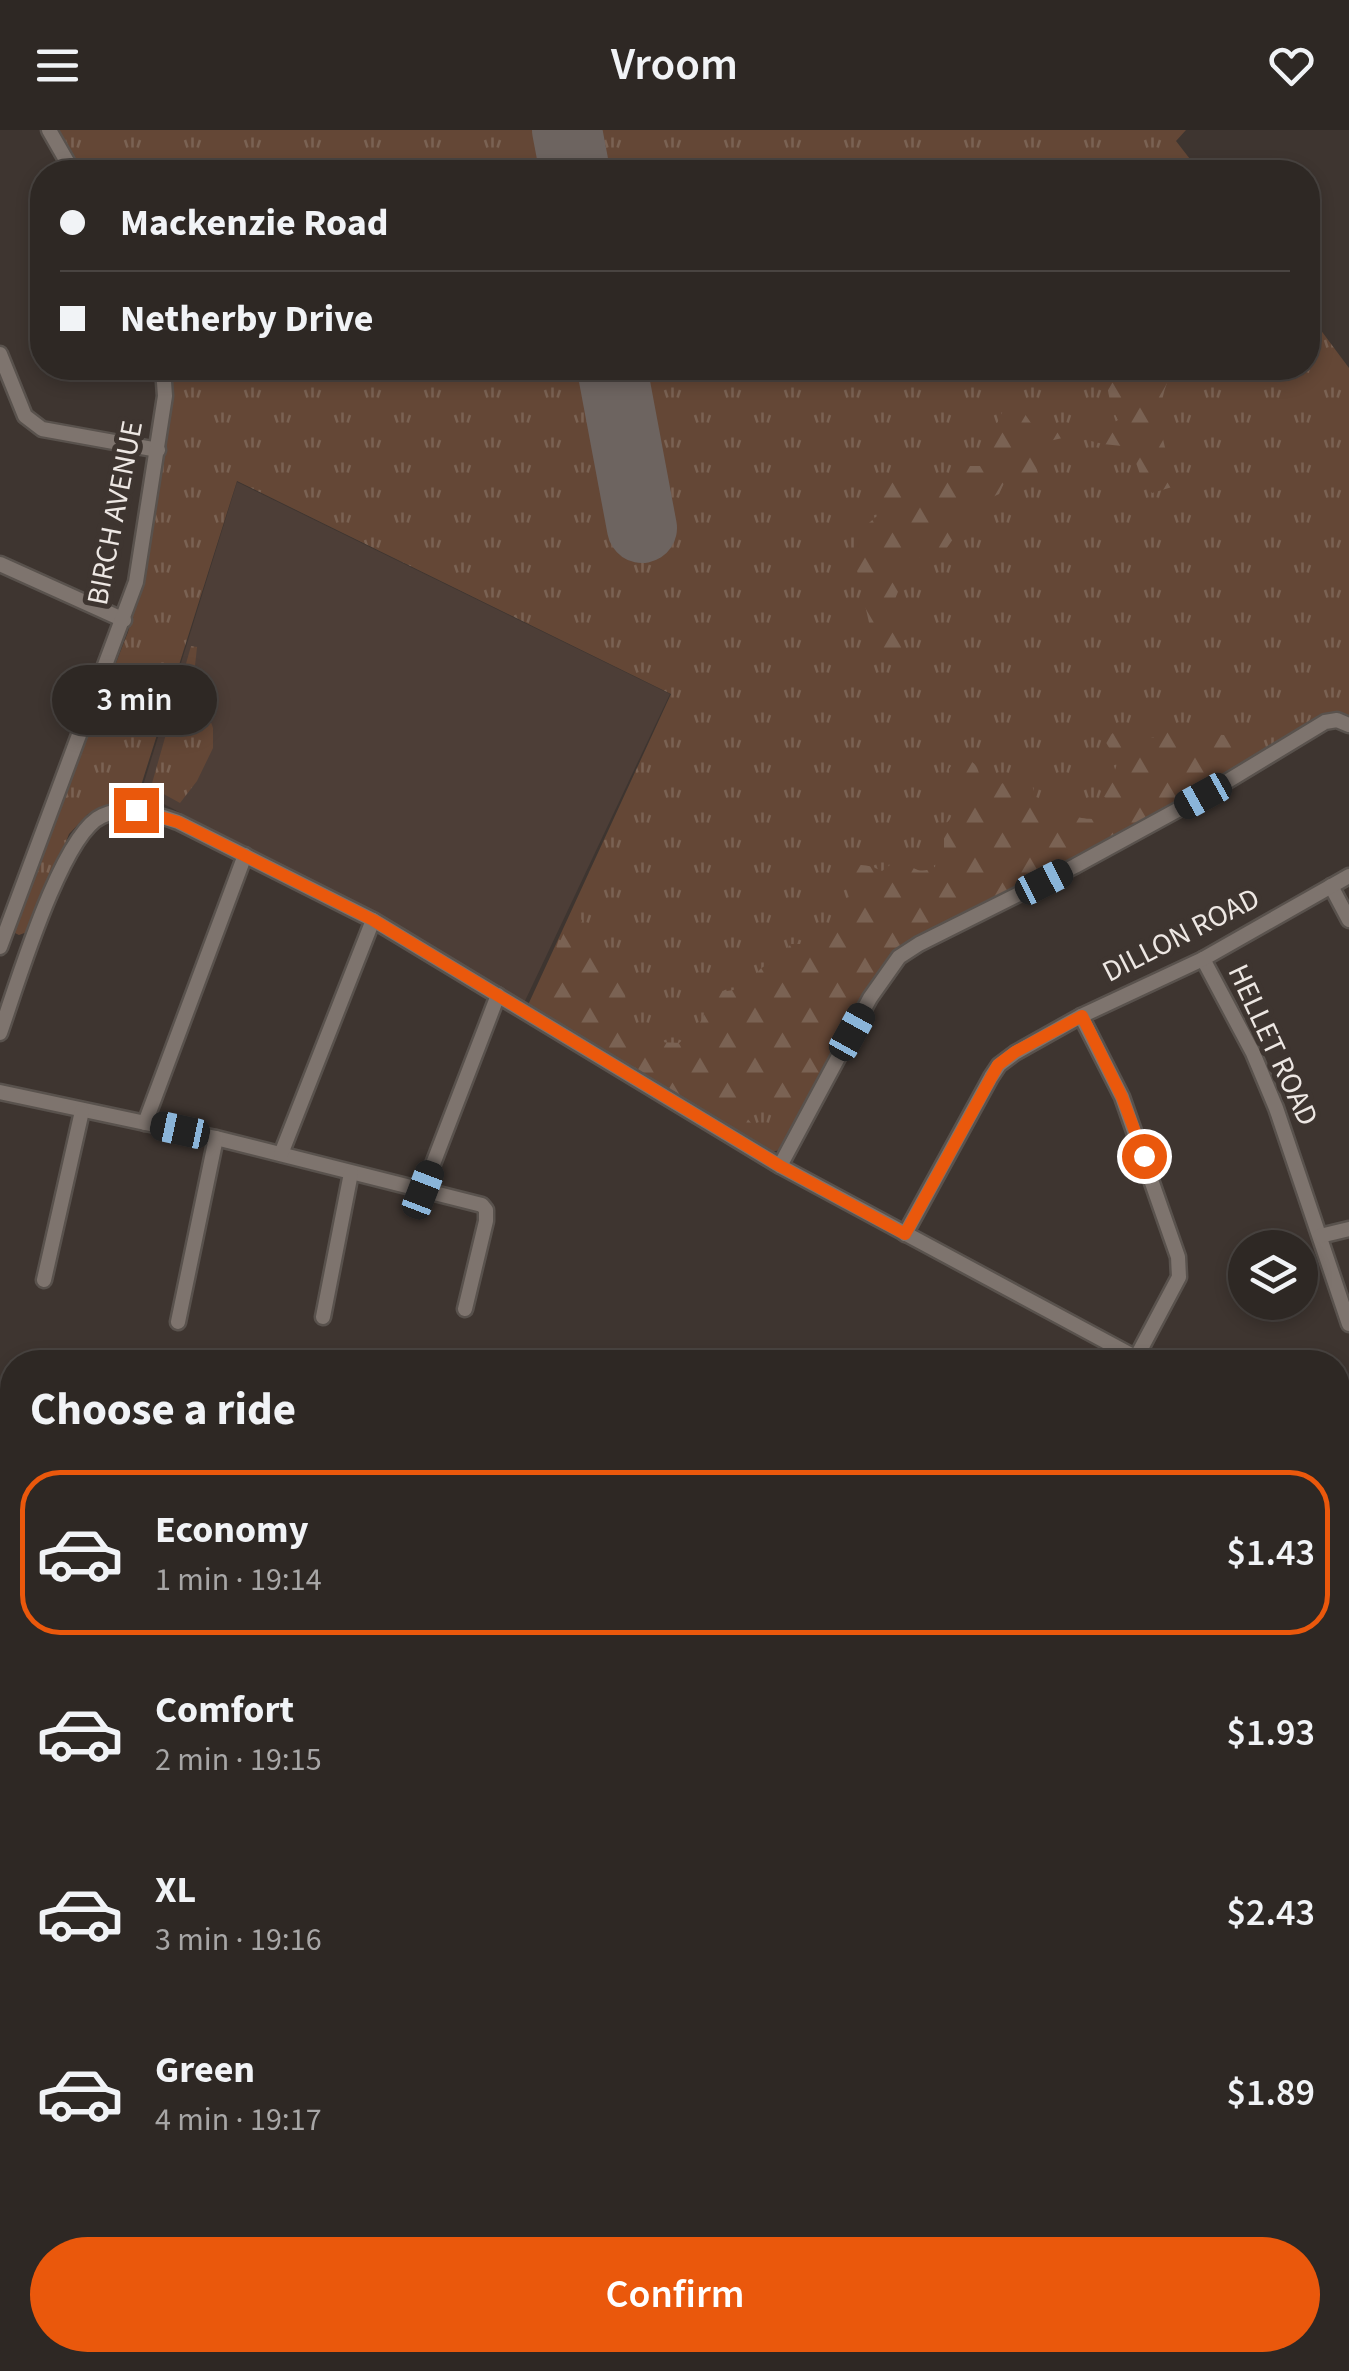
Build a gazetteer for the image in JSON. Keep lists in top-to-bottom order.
{
  "streets": {
    "street": ["BIRCH AVENUE", "DILLON ROAD", "HELLET ROAD"]
  },
  "crossings": [
    ["DILLON ROAD", "HELLET ROAD"]
  ],
  "page": {
    "header": "Vroom",
    "banner": ["Mackenzie Road", "Netherby Drive"],
    "bubble": "3 min",
    "heading": "Choose a ride",
    "list": [
      {
        "name": "Economy",
        "note": "1 min · 19:14",
        "value": "$1.43"
      },
      {
        "name": "Comfort",
        "note": "2 min · 19:15",
        "value": "$1.93"
      },
      {
        "name": "XL",
        "note": "3 min · 19:16",
        "value": "$2.43"
      },
      {
        "name": "Green",
        "note": "4 min · 19:17",
        "value": "$1.89"
      }
    ],
    "buttons": "Confirm"
  }
}
